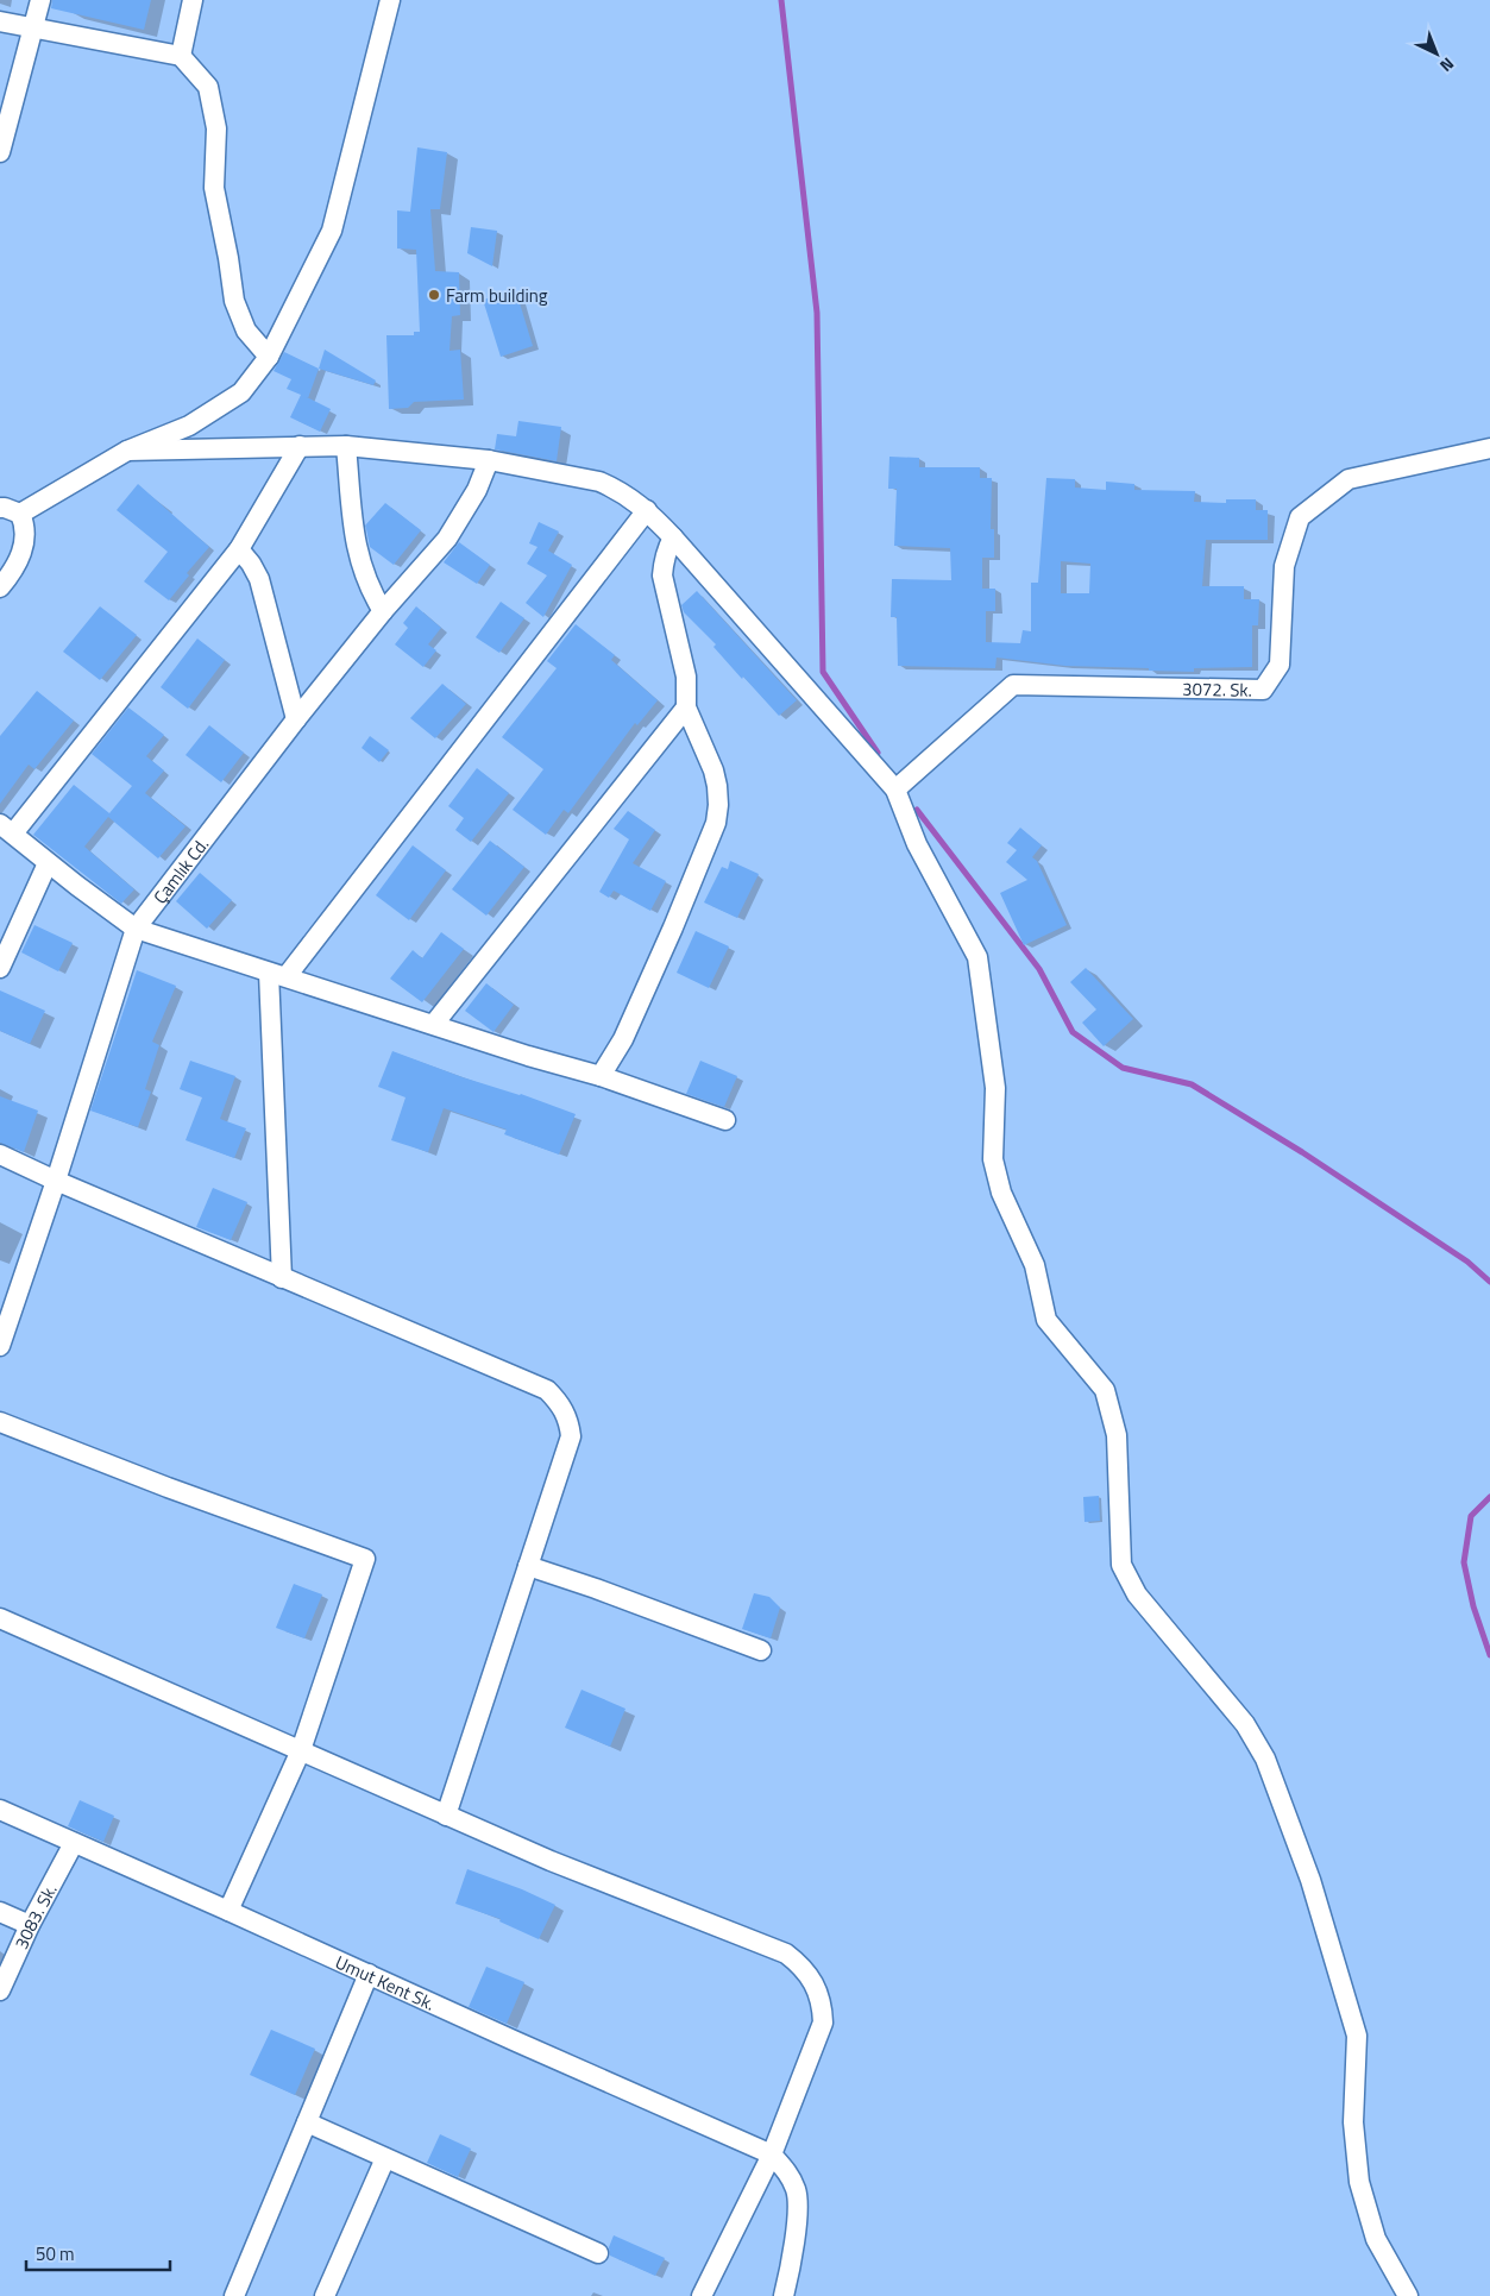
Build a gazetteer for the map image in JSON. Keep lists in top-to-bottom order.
{
  "streets": {
    "street": [
      "3072. Sk.",
      "Çamlık Cd.",
      "3083. Sk.",
      "Umut Kent Sk."
    ]
  },
  "crossings": [
    ["3083. Sk.", "Umut Kent Sk."]
  ],
  "places": ["Farm building"],
  "scale_bar": "50 m",
  "north": "bottom right"
}
